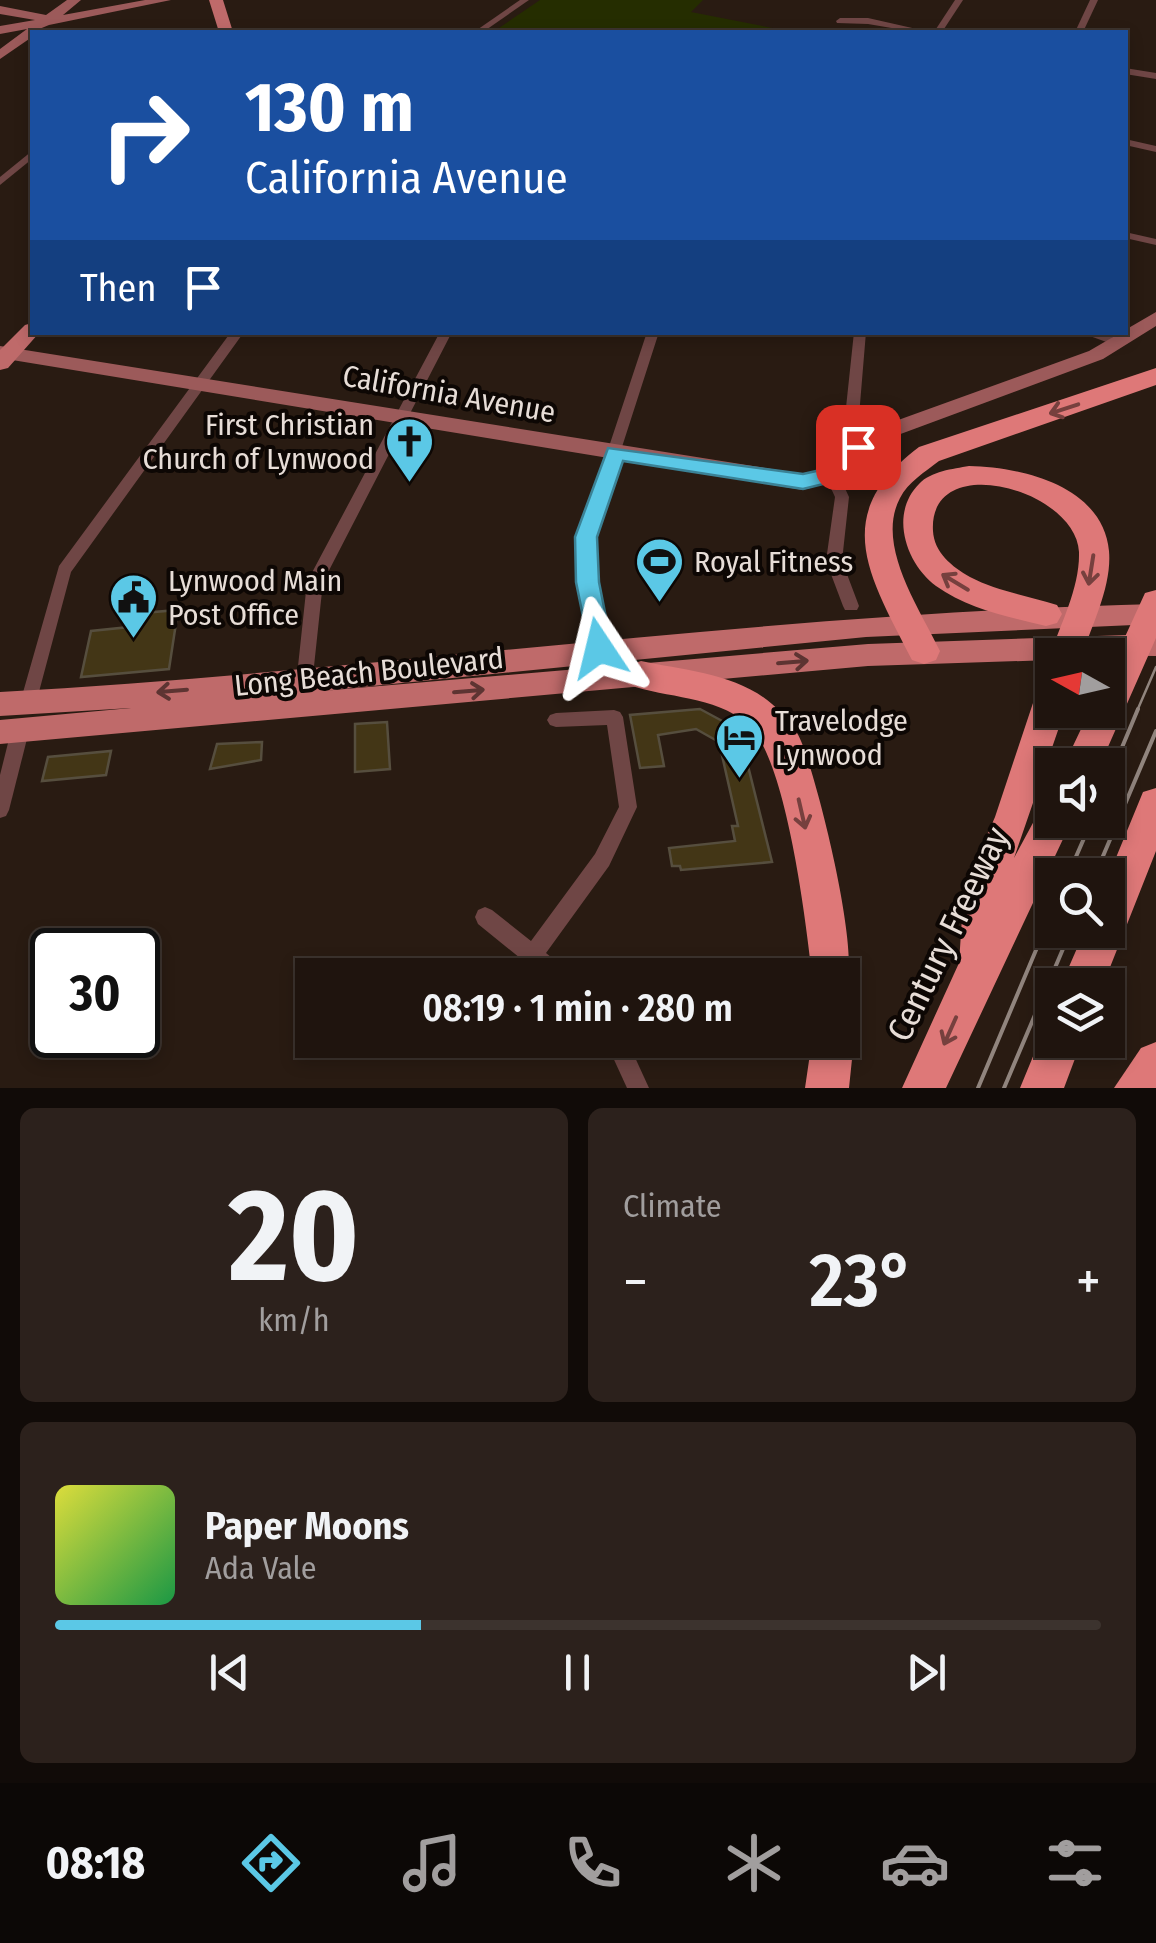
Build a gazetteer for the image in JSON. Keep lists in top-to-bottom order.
{
  "streets": {
    "highway": ["Century Freeway"],
    "main road": ["Long Beach Boulevard"],
    "street": ["California Avenue"]
  },
  "places": {
    "church": ["First Christian Church of Lynwood"],
    "sports": ["Royal Fitness"],
    "public building": ["Lynwood Main Post Office"],
    "hotel": ["Travelodge Lynwood"]
  },
  "north": "left",
  "page": {
    "turn": ["130 m", "California Avenue"],
    "then": "Then",
    "limit": "30",
    "trip": "08:19 · 1 min · 280 m",
    "tile": [
      ["20", "km/h"],
      "Climate"
    ],
    "heat": ["−", "23°", "+"],
    "song": ["Paper Moons", "Ada Vale"],
    "tabs": "08:18"
  }
}
